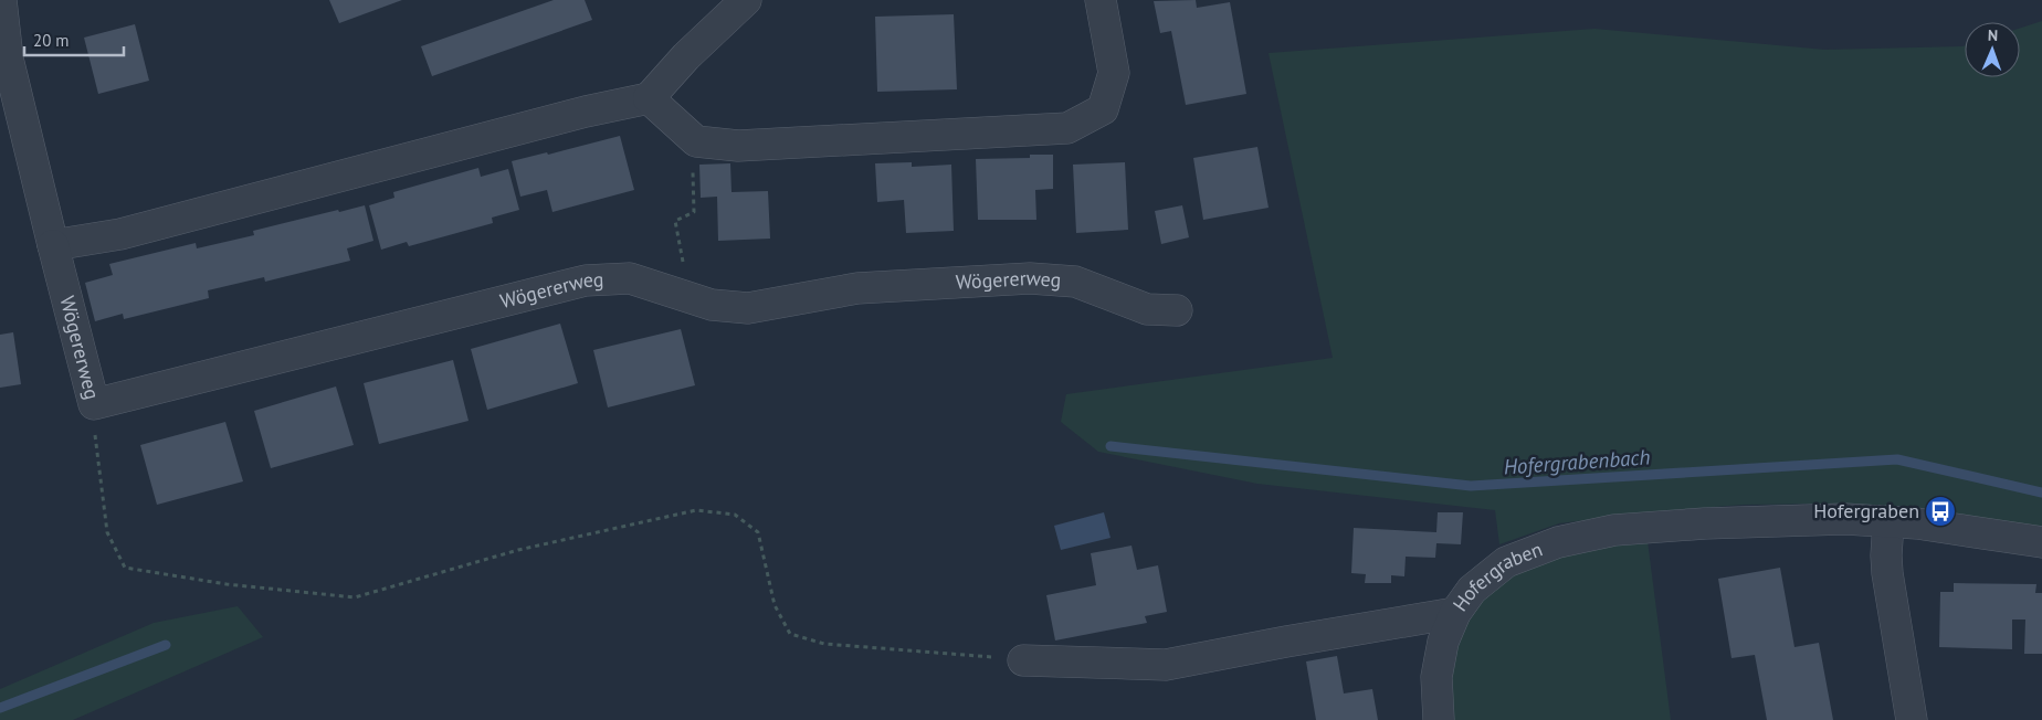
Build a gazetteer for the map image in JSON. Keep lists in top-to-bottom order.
{
  "streets": {
    "street": ["Wögererweg", "Hofergraben"]
  },
  "water": ["Hofergrabenbach"],
  "places": {
    "bus stop": ["Hofergraben"]
  },
  "scale_bar": "20 m",
  "north": "top"
}
